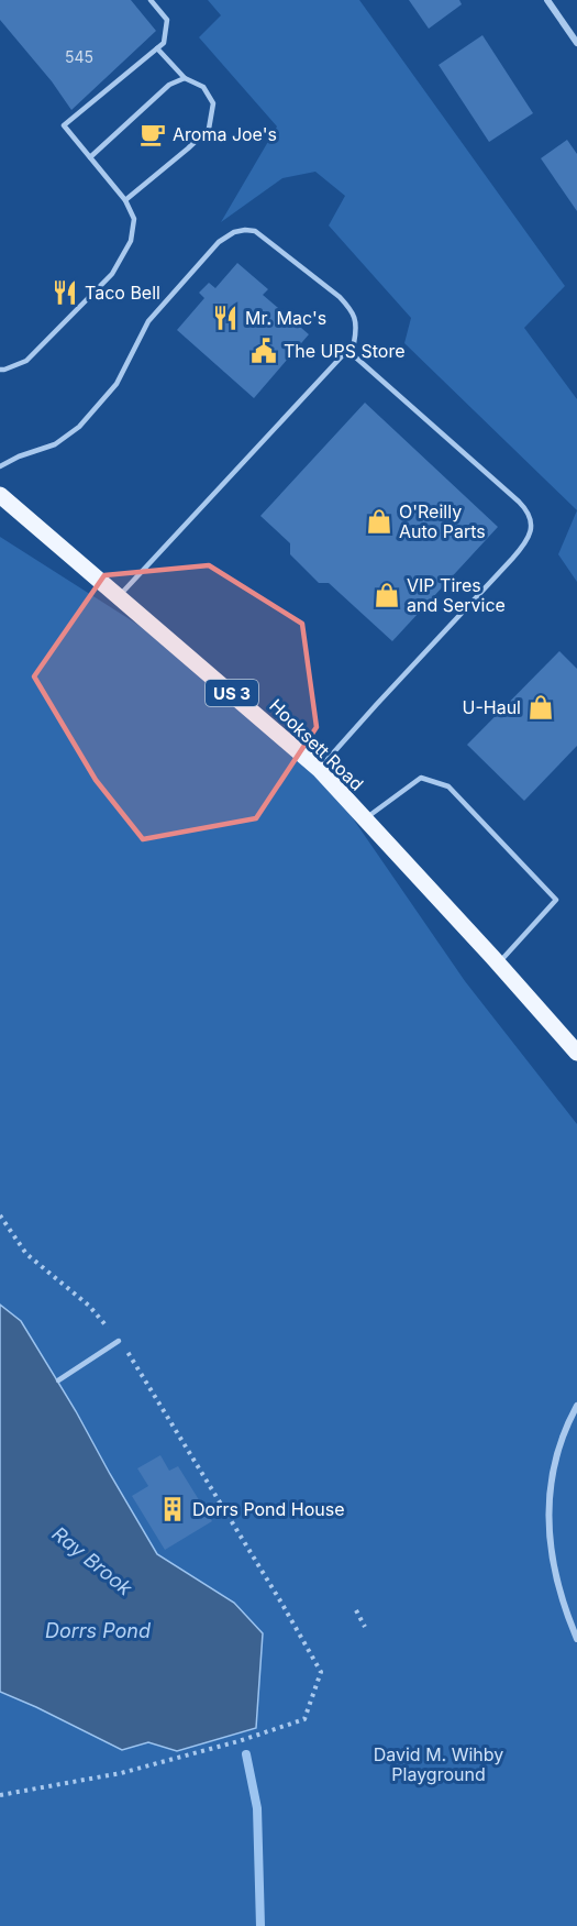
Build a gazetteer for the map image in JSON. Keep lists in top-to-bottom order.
{
  "streets": {
    "main road": ["US 3", "Hooksett Road"]
  },
  "water": ["Ray Brook", "Dorrs Pond"],
  "parks": ["David M. Wihby Playground"],
  "places": {
    "cafe": ["Aroma Joe's"],
    "restaurant": ["Taco Bell", "Mr. Mac's"],
    "public building": ["The UPS Store"],
    "shop": ["O'Reilly Auto Parts", "VIP Tires and Service", "U-Haul"],
    "building": ["Dorrs Pond House"]
  },
  "house_numbers": ["545"]
}
